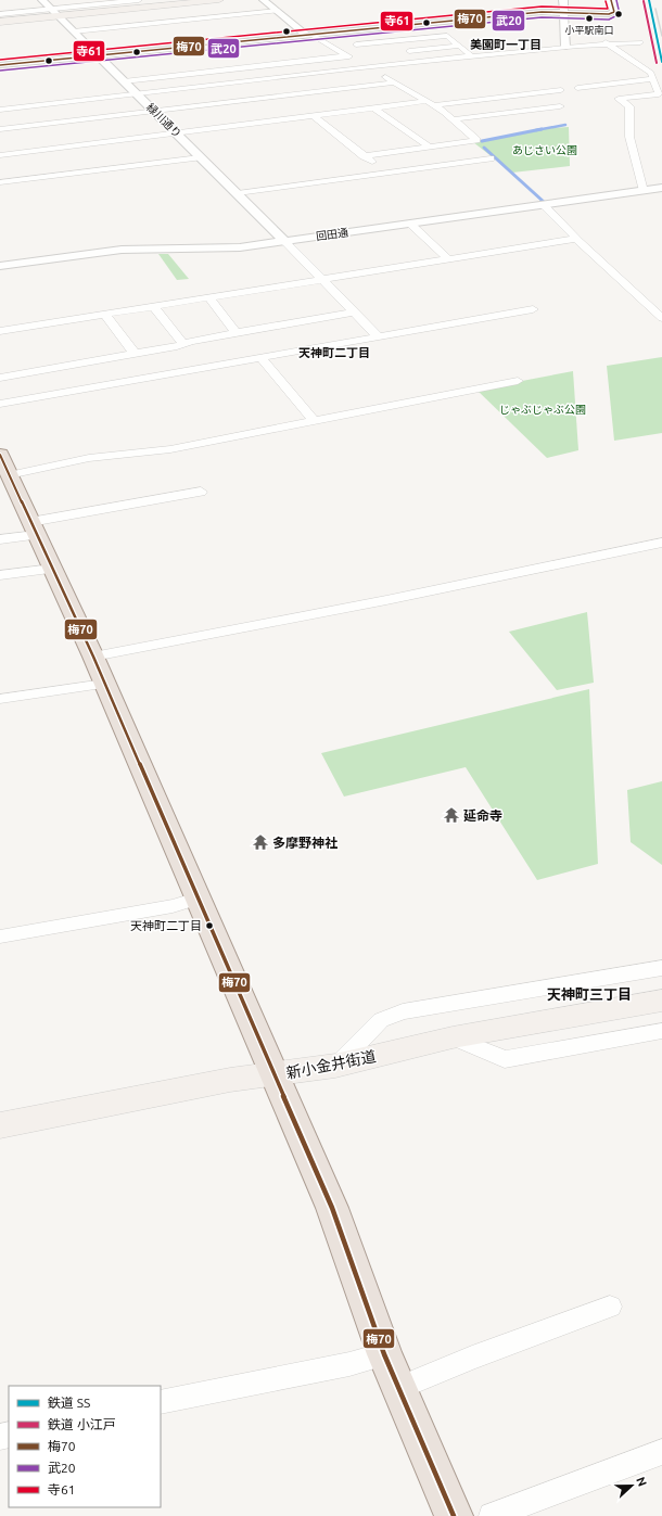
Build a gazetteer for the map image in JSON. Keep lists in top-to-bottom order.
{
  "streets": {
    "main road": ["新小金井街道"],
    "street": ["緑川通り", "回田通"]
  },
  "crossings": [
    ["緑川通り", "回田通"]
  ],
  "districts": ["美園町一丁目", "天神町二丁目", "天神町三丁目"],
  "parks": ["あじさい公園", "じゃぶじゃぶ公園"],
  "places": {
    "other": ["小平駅南口", "天神町二丁目"],
    "temple": ["延命寺", "多摩野神社"]
  },
  "lines": [
    "rail line SS",
    "transit line 梅70",
    "transit line 武20",
    "rail line 小江戸",
    "transit line 寺61"
  ],
  "legend": [
    "鉄道 SS",
    "鉄道 小江戸",
    "梅70",
    "武20",
    "寺61"
  ],
  "north": "right"
}
